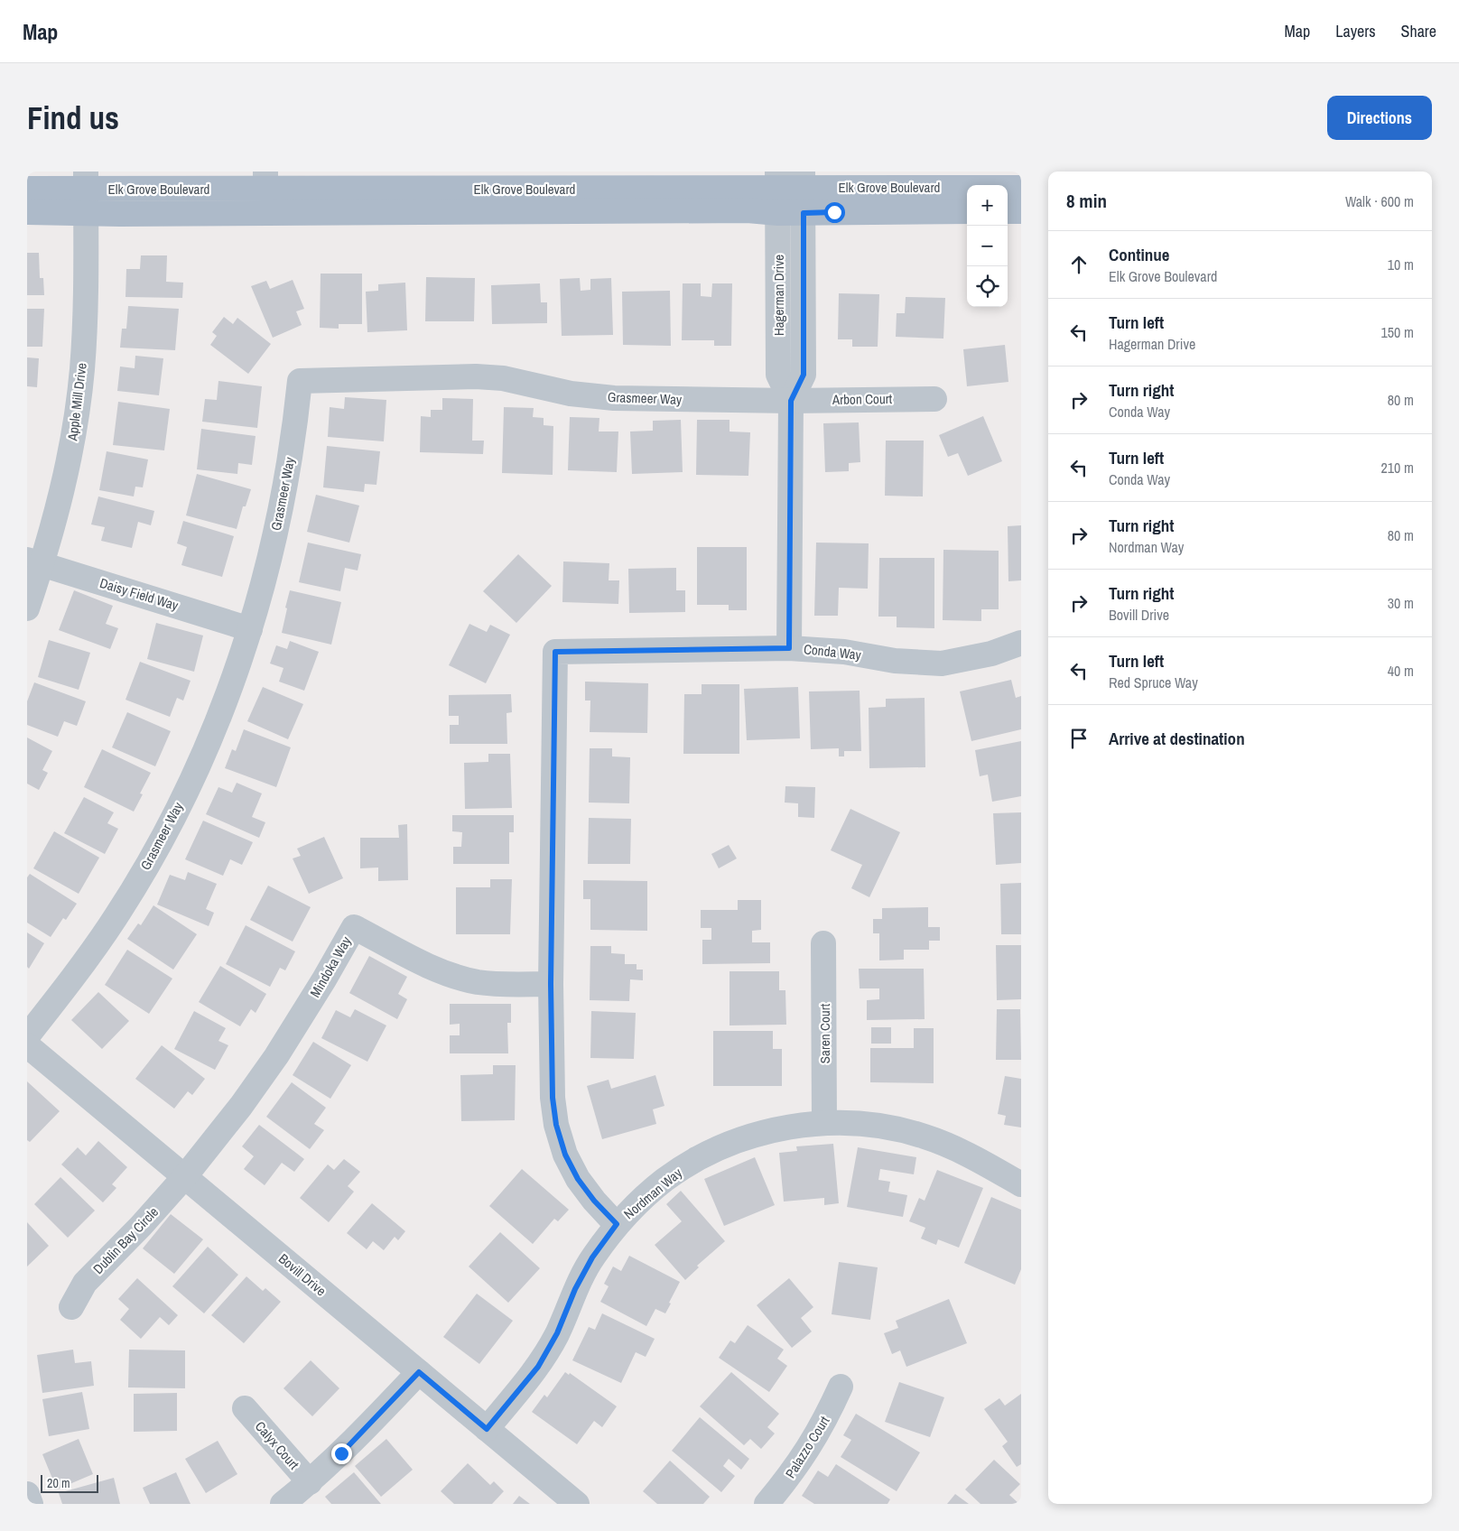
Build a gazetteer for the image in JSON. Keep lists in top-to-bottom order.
{
  "streets": {
    "main road": ["Elk Grove Boulevard"],
    "street": [
      "Hagerman Drive",
      "Grasmeer Way",
      "Arbon Court",
      "Apple Mill Drive",
      "Daisy Field Way",
      "Conda Way",
      "Mindoka Way",
      "Saren Court",
      "Nordman Way",
      "Dublin Bay Circle",
      "Bovill Drive",
      "Calyx Court",
      "Palazzo Court"
    ]
  },
  "crossings": [
    ["Elk Grove Boulevard", "Hagerman Drive"],
    ["Elk Grove Boulevard", "Apple Mill Drive"],
    ["Hagerman Drive", "Grasmeer Way"],
    ["Hagerman Drive", "Arbon Court"],
    ["Hagerman Drive", "Conda Way"],
    ["Grasmeer Way", "Arbon Court"],
    ["Grasmeer Way", "Daisy Field Way"],
    ["Apple Mill Drive", "Daisy Field Way"],
    ["Conda Way", "Mindoka Way"],
    ["Conda Way", "Nordman Way"],
    ["Mindoka Way", "Dublin Bay Circle"],
    ["Mindoka Way", "Bovill Drive"],
    ["Saren Court", "Nordman Way"],
    ["Nordman Way", "Bovill Drive"],
    ["Dublin Bay Circle", "Bovill Drive"]
  ],
  "scale_bar": "20 m",
  "page": {
    "header": "Map",
    "nav": ["Map", "Layers", "Share"],
    "buttons": "Directions",
    "title": "Find us",
    "heading": ["8 min", "Walk · 600 m"],
    "map_buttons": ["+", "−"],
    "list": [
      ["Continue", "Elk Grove Boulevard", "10 m"],
      ["Turn left", "Hagerman Drive", "150 m"],
      ["Turn right", "Conda Way", "80 m"],
      ["Turn left", "Conda Way", "210 m"],
      ["Turn right", "Nordman Way", "80 m"],
      ["Turn right", "Bovill Drive", "30 m"],
      ["Turn left", "Red Spruce Way", "40 m"],
      "Arrive at destination"
    ],
    "scale": "20 m"
  }
}
